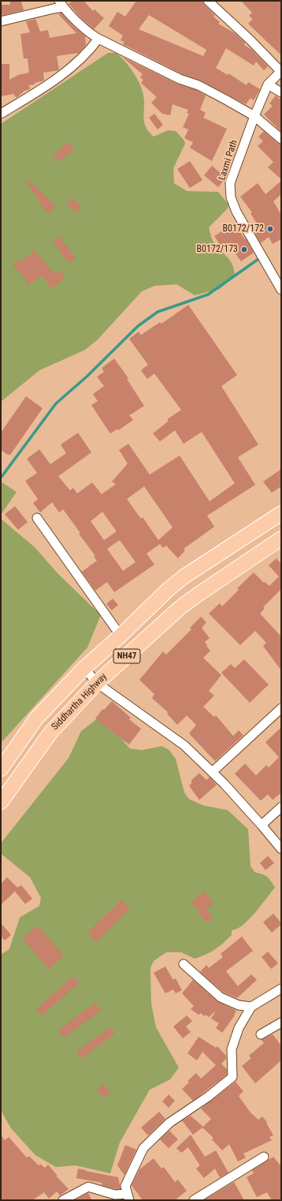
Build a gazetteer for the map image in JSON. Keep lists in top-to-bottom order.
{
  "streets": {
    "highway": ["NH47", "Siddhartha Highway"],
    "street": ["Laxmi Path"]
  },
  "places": ["B0172/172", "B0172/173"]
}
